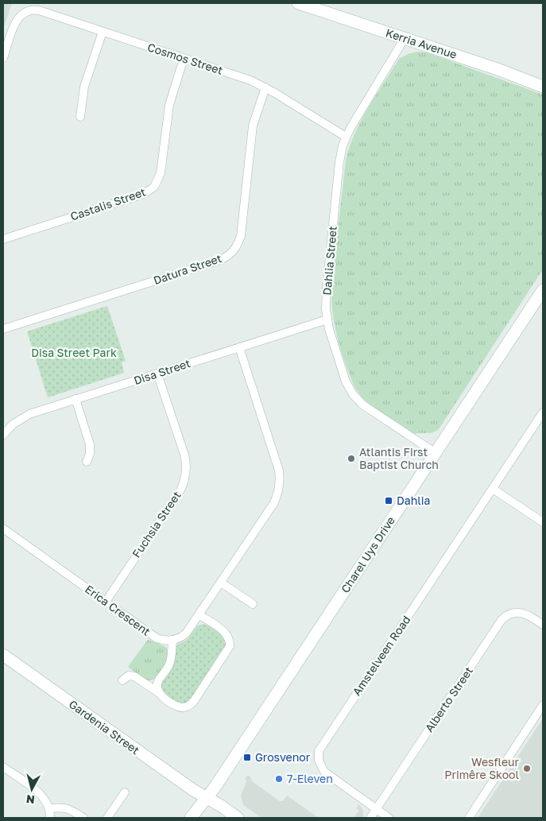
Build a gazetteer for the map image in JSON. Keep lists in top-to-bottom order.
{
  "streets": {
    "main road": ["Kerria Avenue", "Charel Uys Drive", "Gardenia Street"],
    "street": [
      "Cosmos Street",
      "Castalis Street",
      "Dahlia Street",
      "Datura Street",
      "Disa Street",
      "Fuchsia Street",
      "Erica Crescent",
      "Amstelveen Road",
      "Alberto Street"
    ]
  },
  "crossings": [
    ["Kerria Avenue", "Dahlia Street"],
    ["Cosmos Street", "Castalis Street"],
    ["Cosmos Street", "Dahlia Street"],
    ["Cosmos Street", "Datura Street"],
    ["Dahlia Street", "Disa Street"],
    ["Dahlia Street", "Charel Uys Drive"],
    ["Disa Street", "Fuchsia Street"],
    ["Fuchsia Street", "Erica Crescent"],
    ["Charel Uys Drive", "Gardenia Street"],
    ["Amstelveen Road", "Alberto Street"]
  ],
  "parks": ["Disa Street Park"],
  "places": {
    "other": ["Atlantis First Baptist Church", "Wesfleur Primêre Skool", "7-Eleven"],
    "transit": ["Dahlia", "Grosvenor"]
  },
  "north": "bottom"
}
